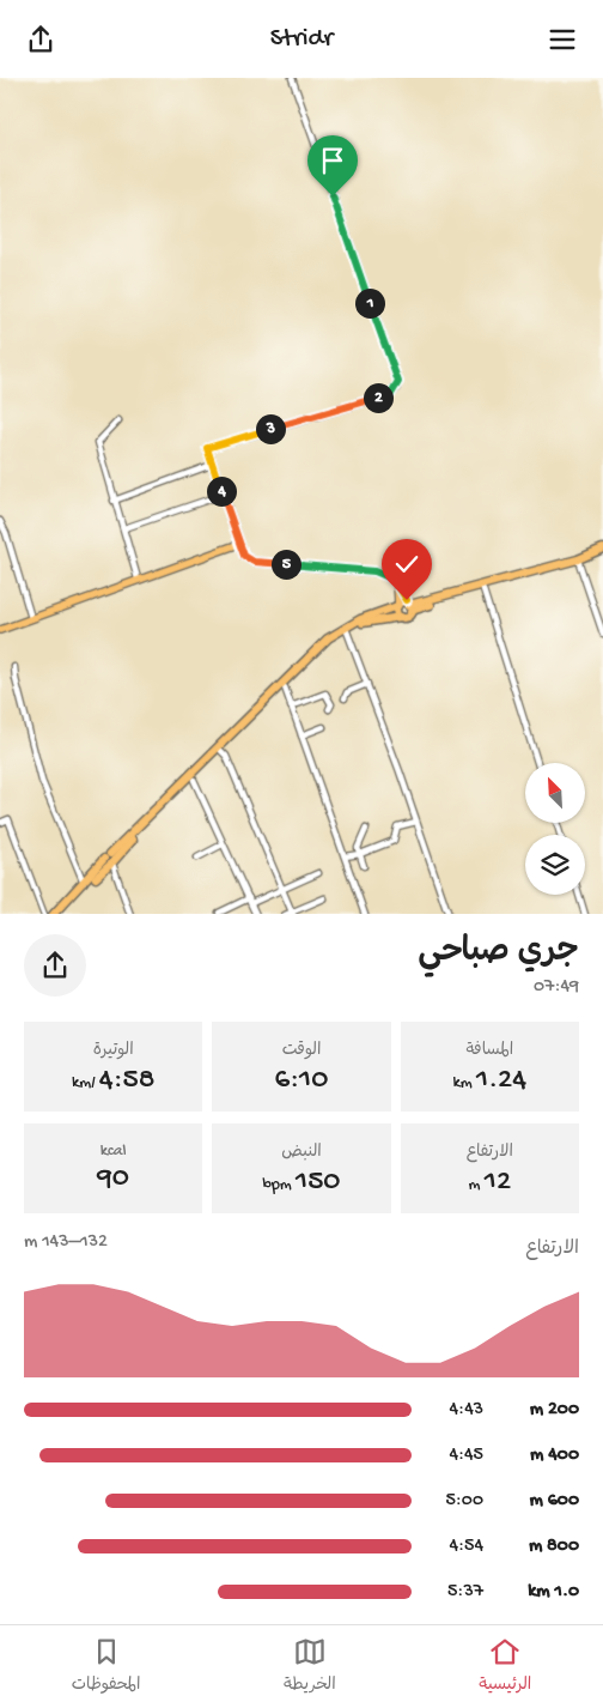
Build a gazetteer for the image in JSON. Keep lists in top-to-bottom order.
{
  "north": "top left",
  "page": {
    "header": "Stridr",
    "pins": [
      "1",
      "2",
      "3",
      "4",
      "5"
    ],
    "heading": ["جري صباحي", "07:49"],
    "stats": [
      ["المسافة", "1.24 km"],
      ["الوقت", "6:10"],
      ["الوتيرة", "4:58 /km"],
      ["الارتفاع", "12 m"],
      ["النبض", "150 bpm"],
      ["kcal", "90"]
    ],
    "chart": ["الارتفاع", "132–143 m"],
    "list": [
      {
        "name": "200 m",
        "note": "4:43"
      },
      {
        "name": "400 m",
        "note": "4:45"
      },
      {
        "name": "600 m",
        "note": "5:00"
      },
      {
        "name": "800 m",
        "note": "4:54"
      },
      {
        "name": "1.0 km",
        "note": "5:37"
      }
    ],
    "tabs": ["الرئيسية", "الخريطة", "المحفوظات"]
  }
}
